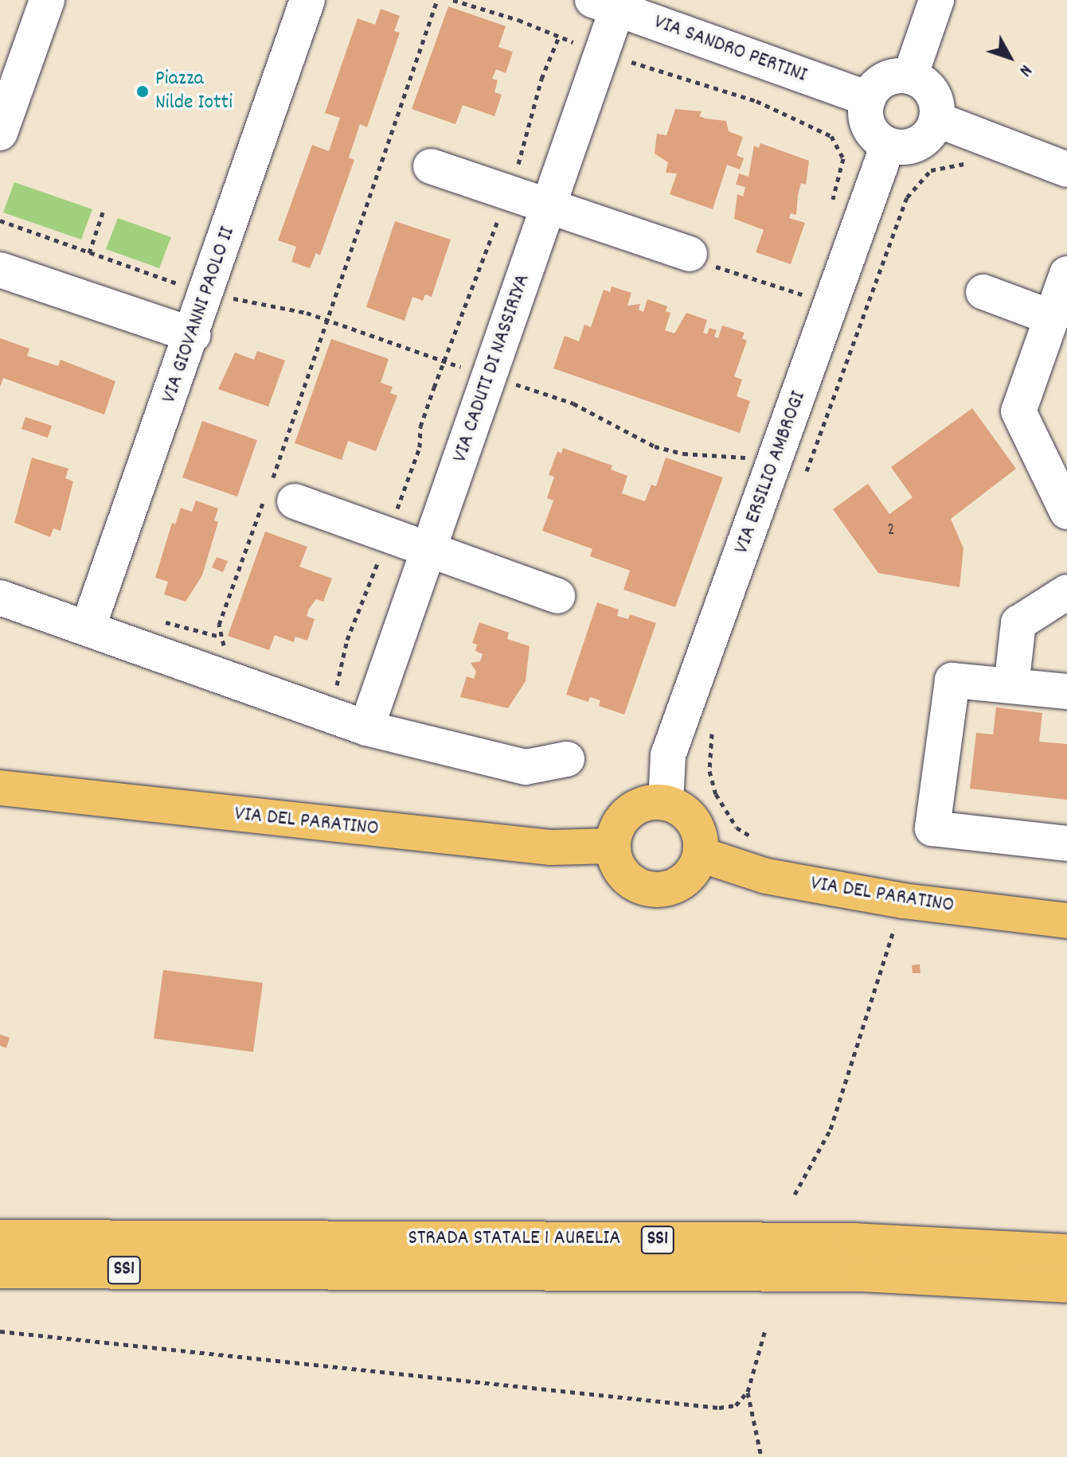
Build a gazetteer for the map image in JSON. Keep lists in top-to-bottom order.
{
  "streets": {
    "main road": ["VIA DEL PARATINO", "STRADA STATALE 1 AURELIA", "SS1"],
    "street": [
      "VIA SANDRO PERTINI",
      "VIA GIOVANNI PAOLO II",
      "VIA CADUTI DI NASSIRIYA",
      "VIA ERSILIO AMBROGI"
    ]
  },
  "crossings": [
    ["VIA SANDRO PERTINI", "VIA CADUTI DI NASSIRIYA"],
    ["VIA SANDRO PERTINI", "VIA ERSILIO AMBROGI"],
    ["VIA ERSILIO AMBROGI", "VIA DEL PARATINO"]
  ],
  "places": ["Piazza Nilde Iotti"],
  "house_numbers": ["2"],
  "north": "bottom right"
}
